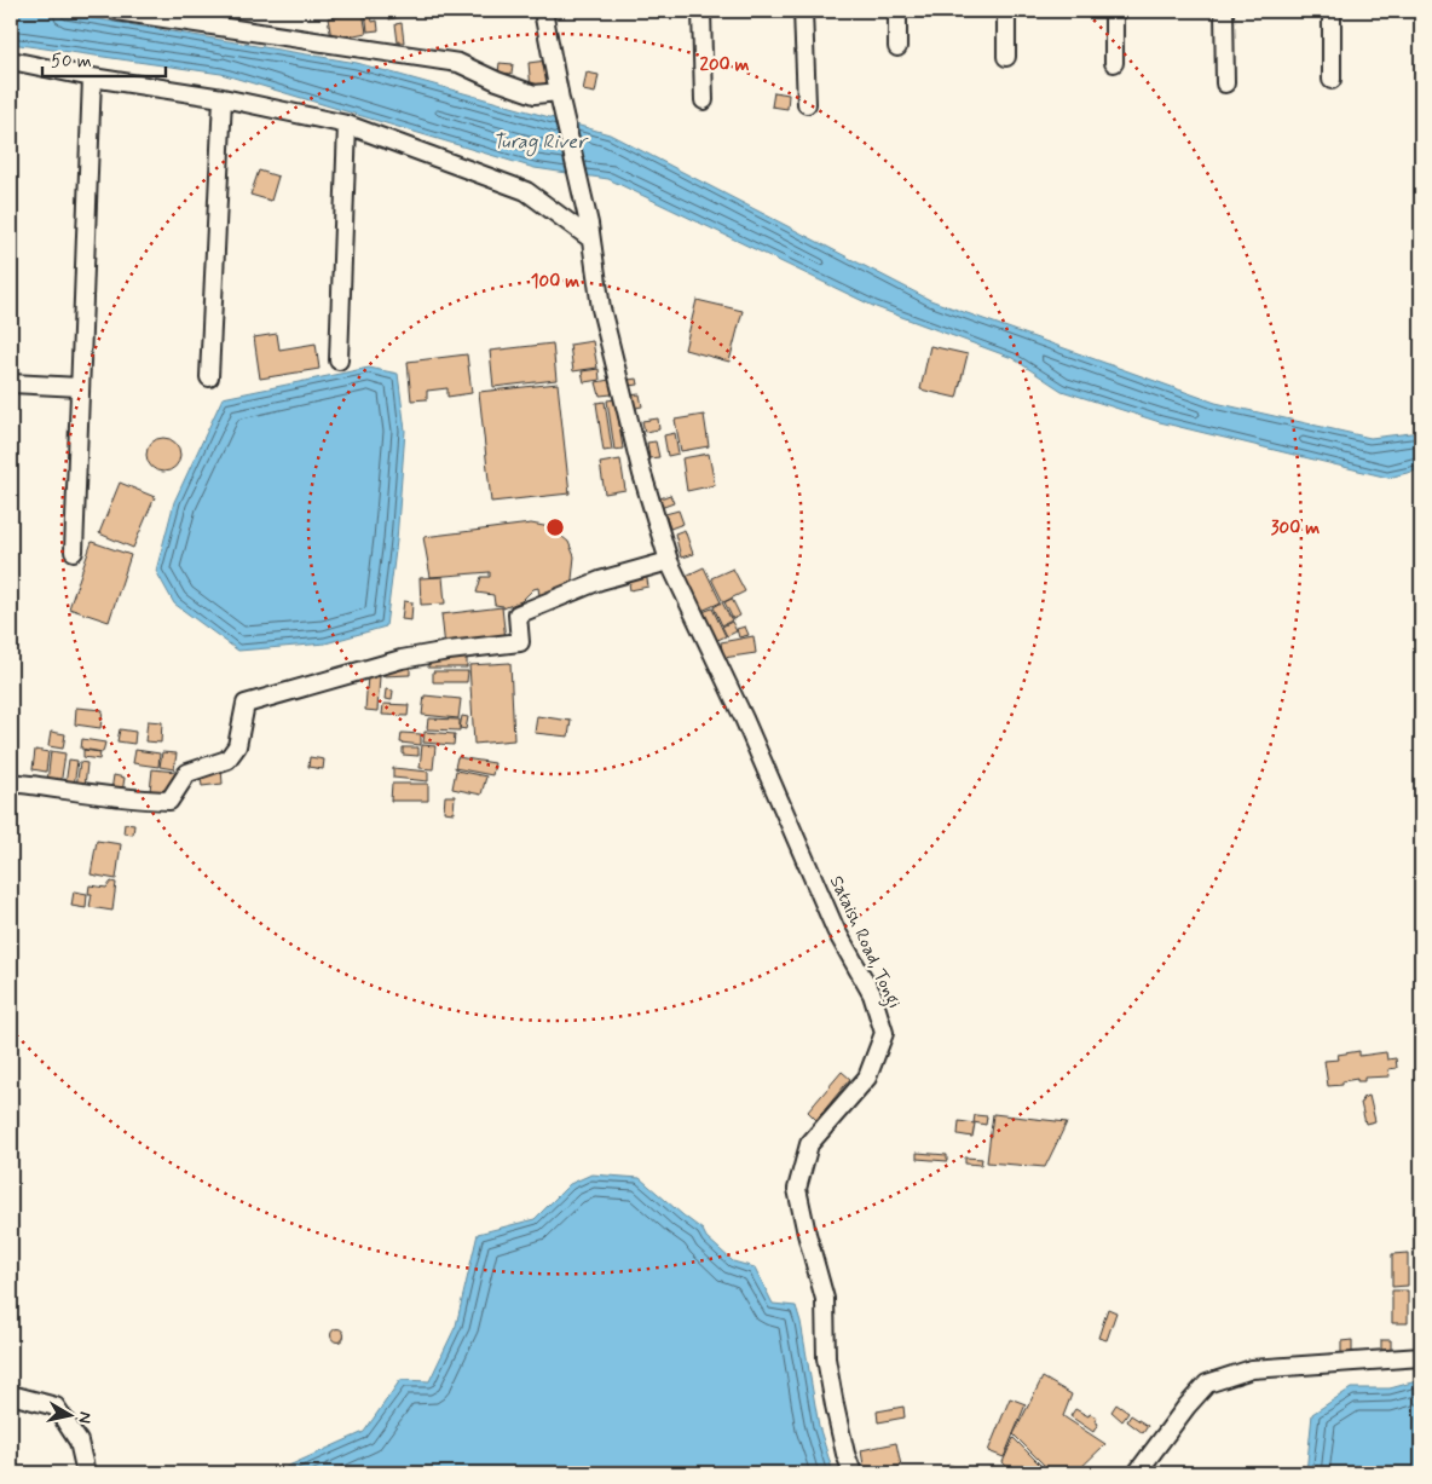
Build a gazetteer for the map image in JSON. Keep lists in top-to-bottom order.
{
  "streets": {
    "street": ["Sataish Road, Tongi"]
  },
  "water": ["Turag River"],
  "scale_bar": "50 m",
  "north": "right",
  "rings": ["200 m", "100 m", "300 m"]
}
